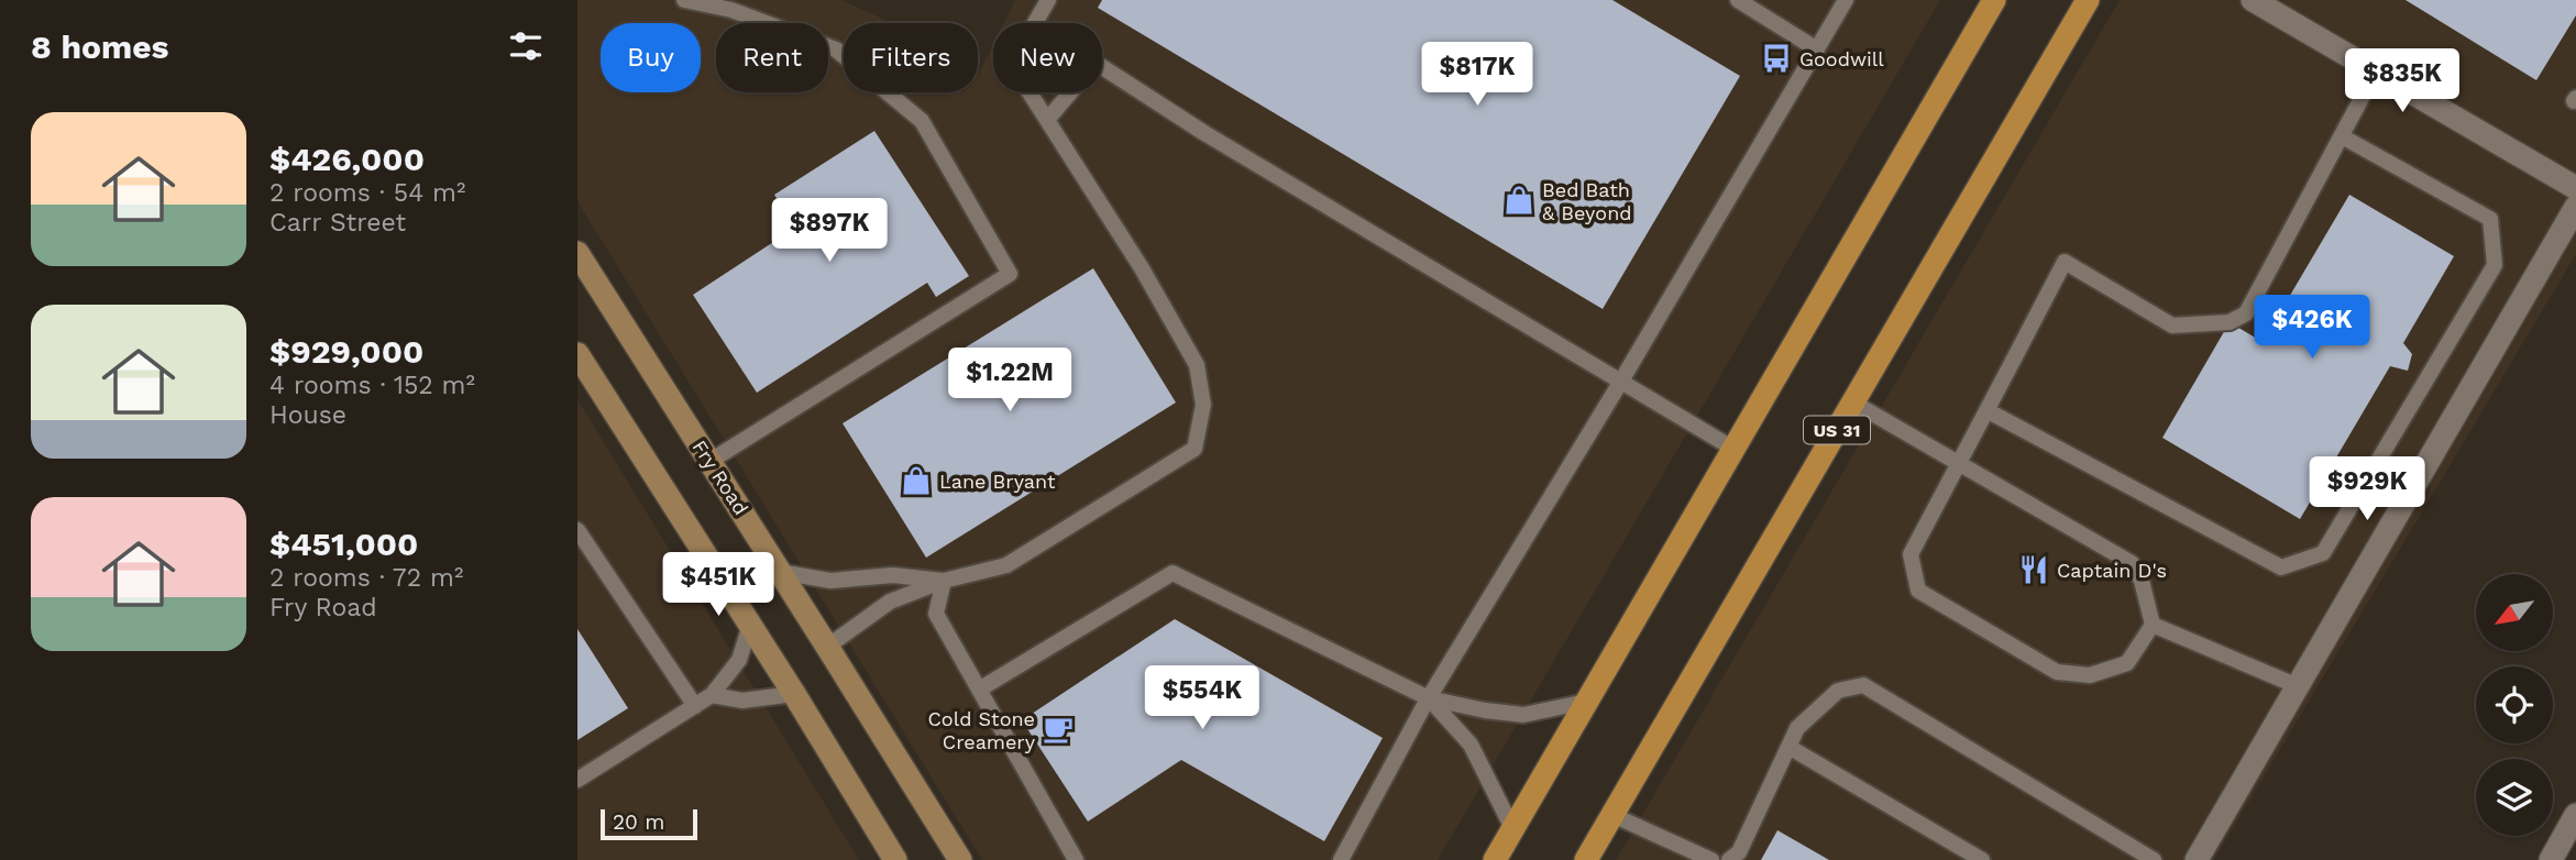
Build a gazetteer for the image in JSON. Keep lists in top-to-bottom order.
{
  "streets": {
    "main road": ["US 31"],
    "street": ["Fry Road"]
  },
  "places": {
    "bus stop": ["Goodwill"],
    "shop": ["Bed Bath & Beyond", "Lane Bryant"],
    "restaurant": ["Captain D's"],
    "cafe": ["Cold Stone Creamery"]
  },
  "scale_bar": "20 m",
  "north": "bottom left",
  "page": {
    "heading": "8 homes",
    "chip": [
      "Buy",
      "Rent",
      "Filters",
      "New"
    ],
    "price": [
      "$817K",
      "$835K",
      "$897K",
      "$426K",
      "$1.22M",
      "$929K",
      "$451K",
      "$554K"
    ],
    "list": [
      {
        "name": "$426,000",
        "note": "2 rooms · 54 m² · Carr Street"
      },
      {
        "name": "$929,000",
        "note": "4 rooms · 152 m² · House"
      },
      {
        "name": "$451,000",
        "note": "2 rooms · 72 m² · Fry Road"
      }
    ],
    "scale": "20 m"
  }
}
